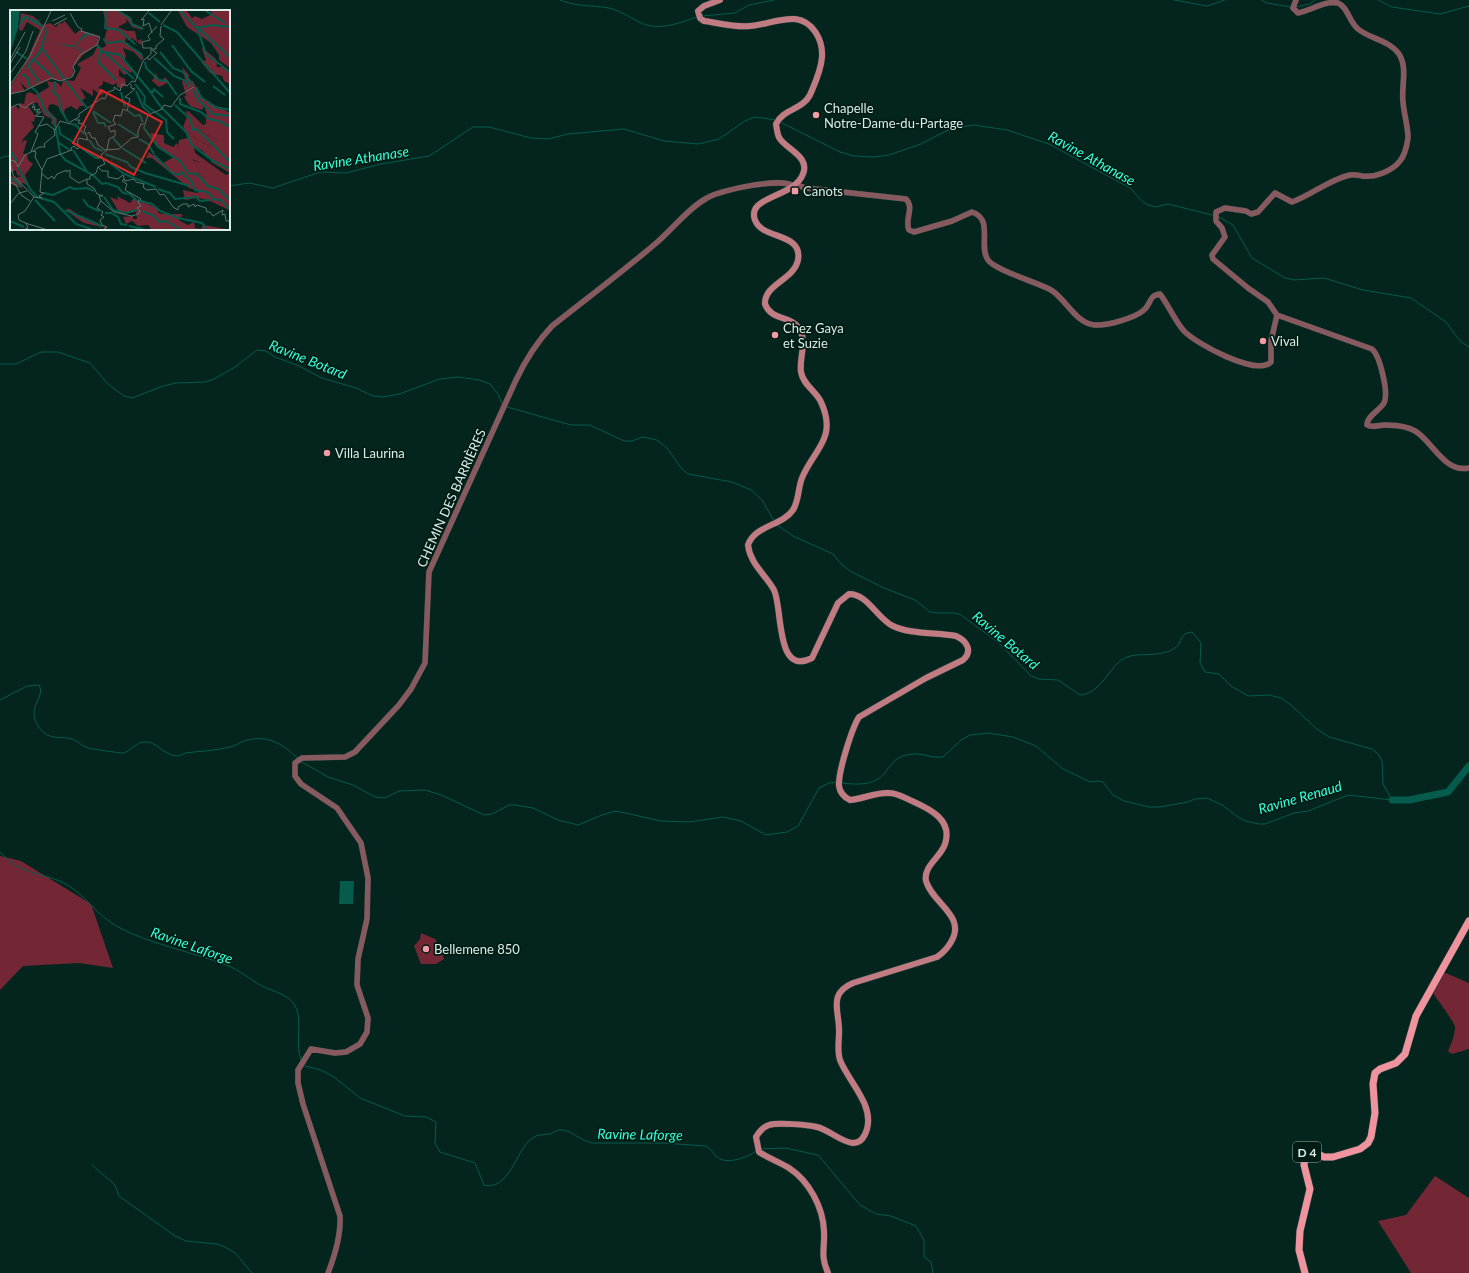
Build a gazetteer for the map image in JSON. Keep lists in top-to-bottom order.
{
  "streets": {
    "main road": ["D 4"],
    "street": ["CHEMIN DES BARRIÈRES"]
  },
  "water": [
    "Ravine Athanase",
    "Ravine Botard",
    "Ravine Renaud",
    "Ravine Laforge"
  ],
  "places": {
    "other": [
      "Chapelle Notre-Dame-du-Partage",
      "Chez Gaya et Suzie",
      "Vival",
      "Villa Laurina",
      "Bellemene 850"
    ],
    "transit": ["Canots"]
  }
}
